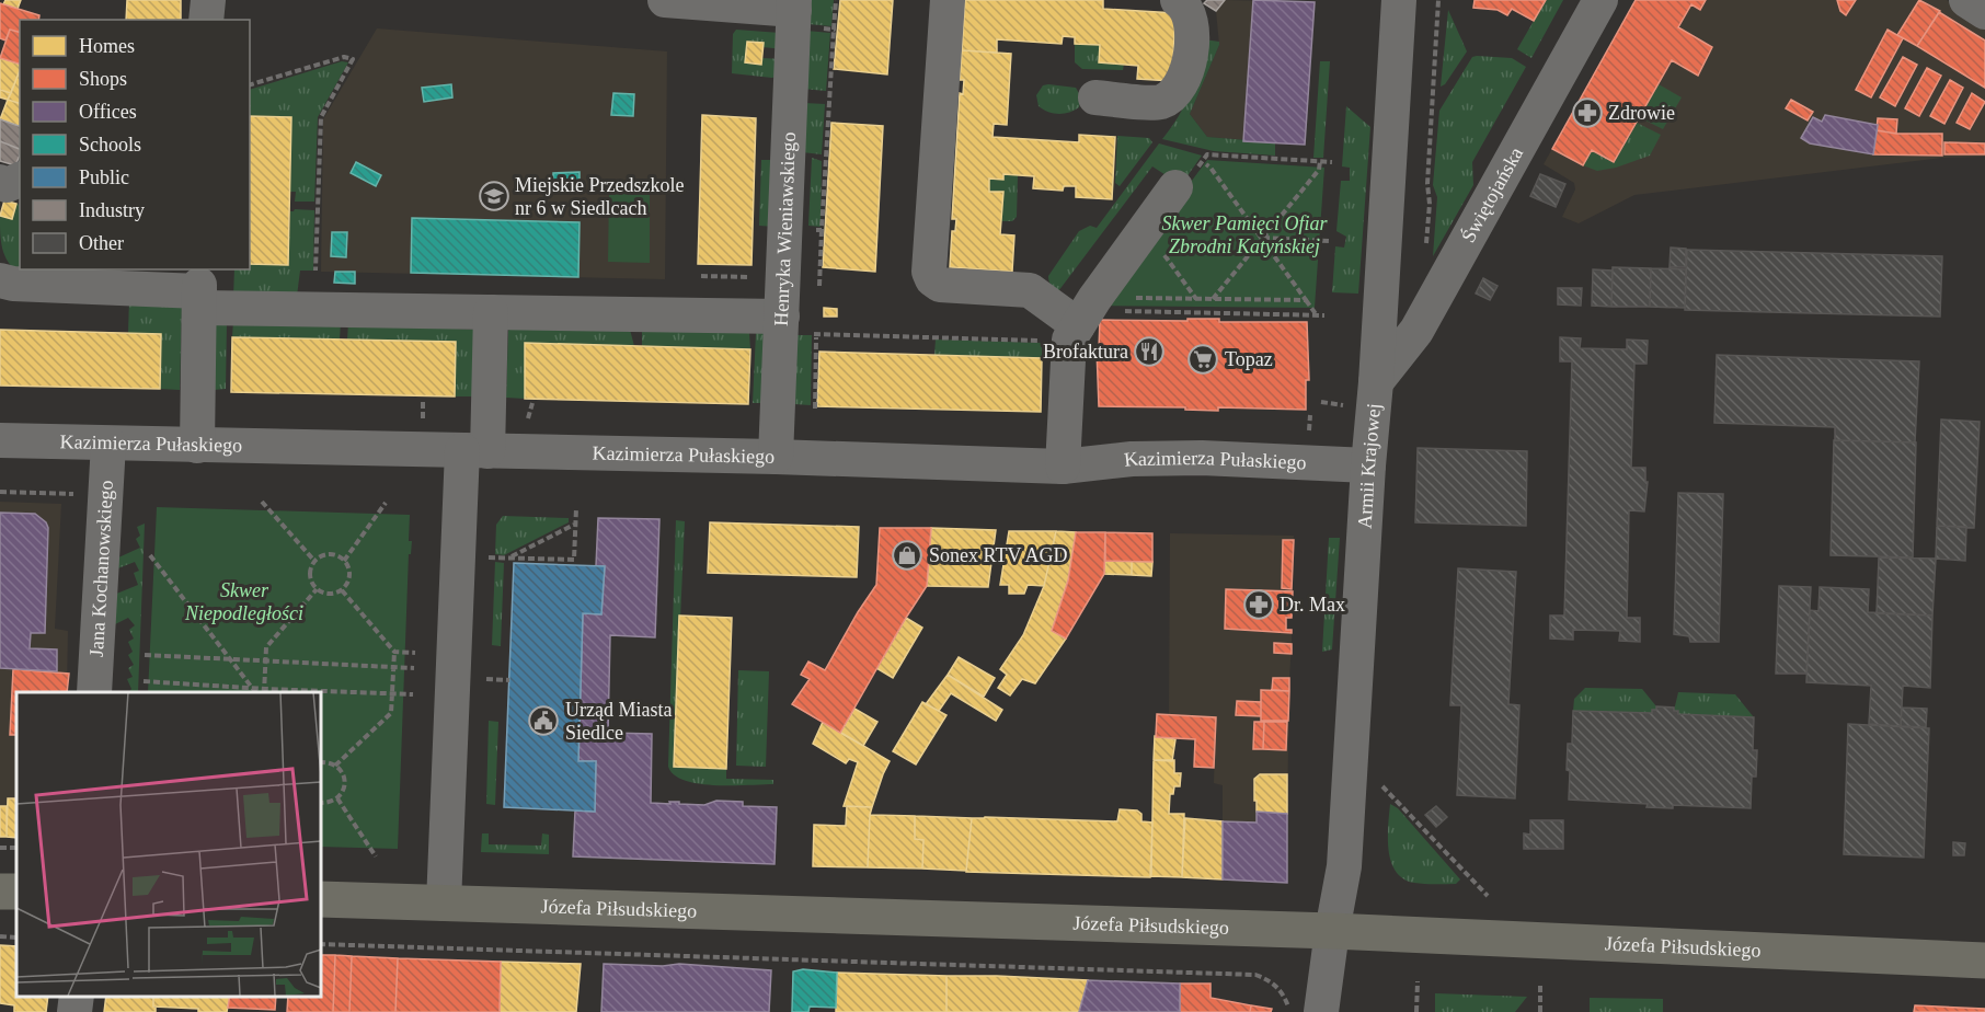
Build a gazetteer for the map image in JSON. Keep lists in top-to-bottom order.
{
  "streets": {
    "main road": ["Józefa Piłsudskiego"],
    "street": [
      "Świętojańska",
      "Henryka Wieniawskiego",
      "Kazimierza Pułaskiego",
      "Armii Krajowej",
      "Jana Kochanowskiego"
    ]
  },
  "crossings": [
    ["Świętojańska", "Armii Krajowej"],
    ["Henryka Wieniawskiego", "Kazimierza Pułaskiego"],
    ["Kazimierza Pułaskiego", "Armii Krajowej"],
    ["Kazimierza Pułaskiego", "Jana Kochanowskiego"],
    ["Armii Krajowej", "Józefa Piłsudskiego"]
  ],
  "parks": ["Skwer Pamięci Ofiar Zbrodni Katyńskiej", "Skwer Niepodległości"],
  "places": {
    "pharmacy": ["Zdrowie", "Dr. Max"],
    "school or university": ["Miejskie Przedszkole nr 6 w Siedlcach"],
    "restaurant": ["Brofaktura"],
    "supermarket": ["Topaz"],
    "shop": ["Sonex RTV AGD"],
    "public building": ["Urząd Miasta Siedlce"]
  },
  "legend": [
    "Homes",
    "Shops",
    "Offices",
    "Schools",
    "Public",
    "Industry",
    "Other"
  ]
}
